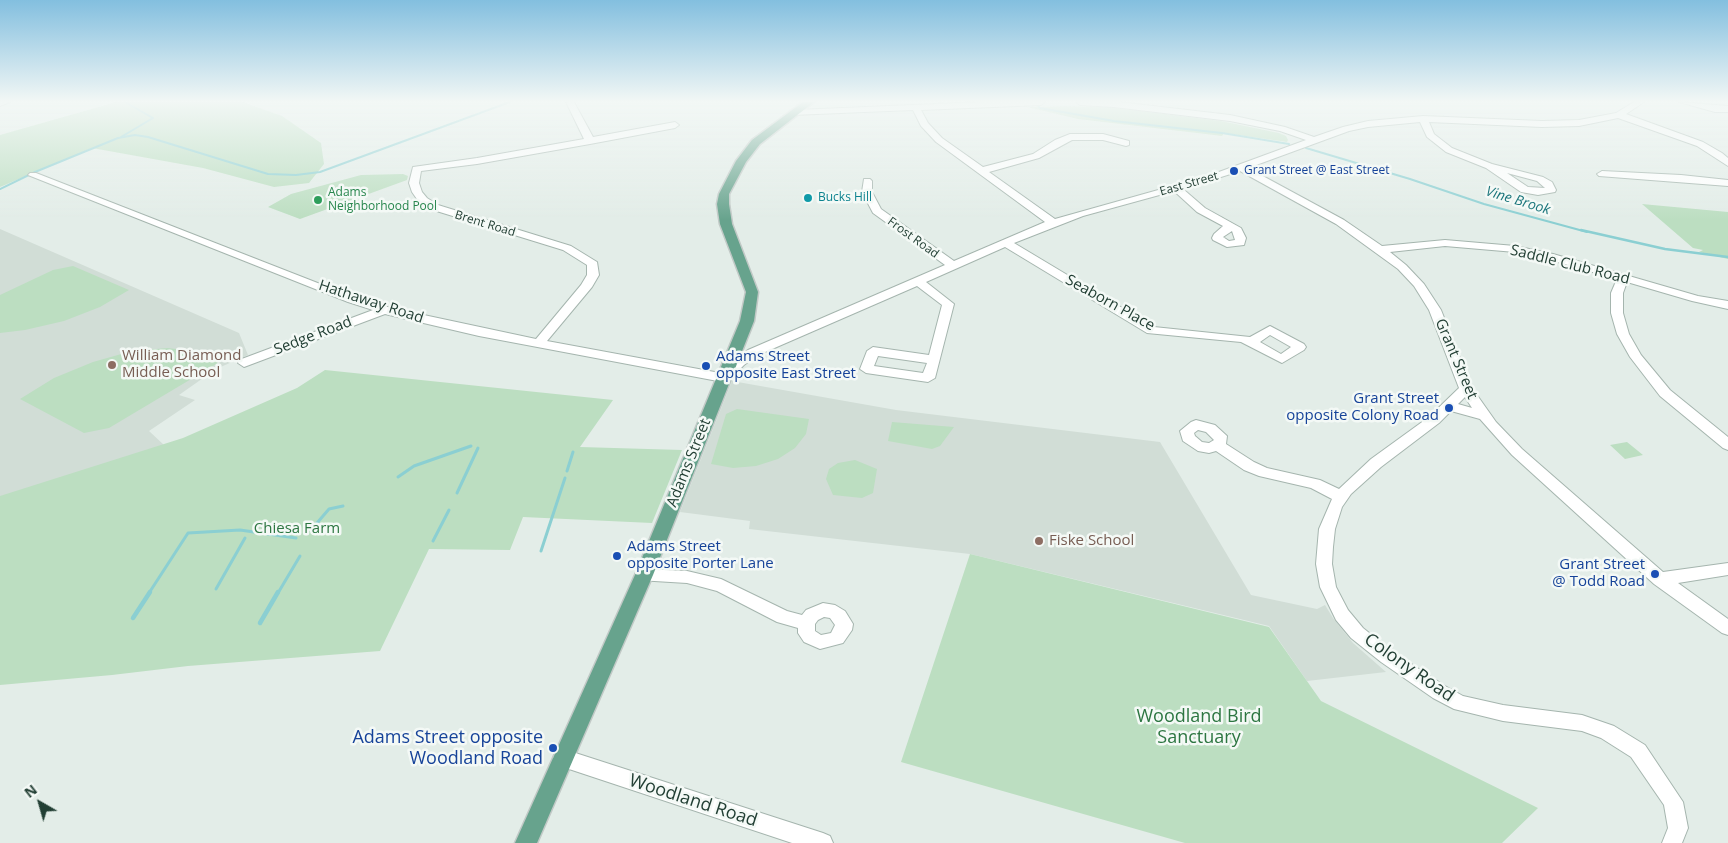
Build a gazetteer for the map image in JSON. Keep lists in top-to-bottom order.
{
  "streets": {
    "main road": ["Adams Street"],
    "street": [
      "East Street",
      "Brent Road",
      "Frost Road",
      "Saddle Club Road",
      "Hathaway Road",
      "Seaborn Place",
      "Sedge Road",
      "Grant Street",
      "Colony Road",
      "Woodland Road"
    ]
  },
  "crossings": [
    ["East Street", "Frost Road"],
    ["East Street", "Hathaway Road"],
    ["East Street", "Seaborn Place"],
    ["East Street", "Grant Street"],
    ["East Street", "Adams Street"],
    ["Brent Road", "Hathaway Road"],
    ["Saddle Club Road", "Grant Street"],
    ["Hathaway Road", "Sedge Road"],
    ["Hathaway Road", "Adams Street"],
    ["Grant Street", "Colony Road"],
    ["Adams Street", "Woodland Road"]
  ],
  "water": ["Vine Brook"],
  "parks": ["Chiesa Farm", "Woodland Bird Sanctuary"],
  "places": [
    "Grant Street @ East Street",
    "Bucks Hill",
    "Adams Neighborhood Pool",
    "William Diamond Middle School",
    "Adams Street opposite East Street",
    "Grant Street opposite Colony Road",
    "Fiske School",
    "Adams Street opposite Porter Lane",
    "Grant Street @ Todd Road",
    "Adams Street opposite Woodland Road"
  ],
  "north": "top left"
}
